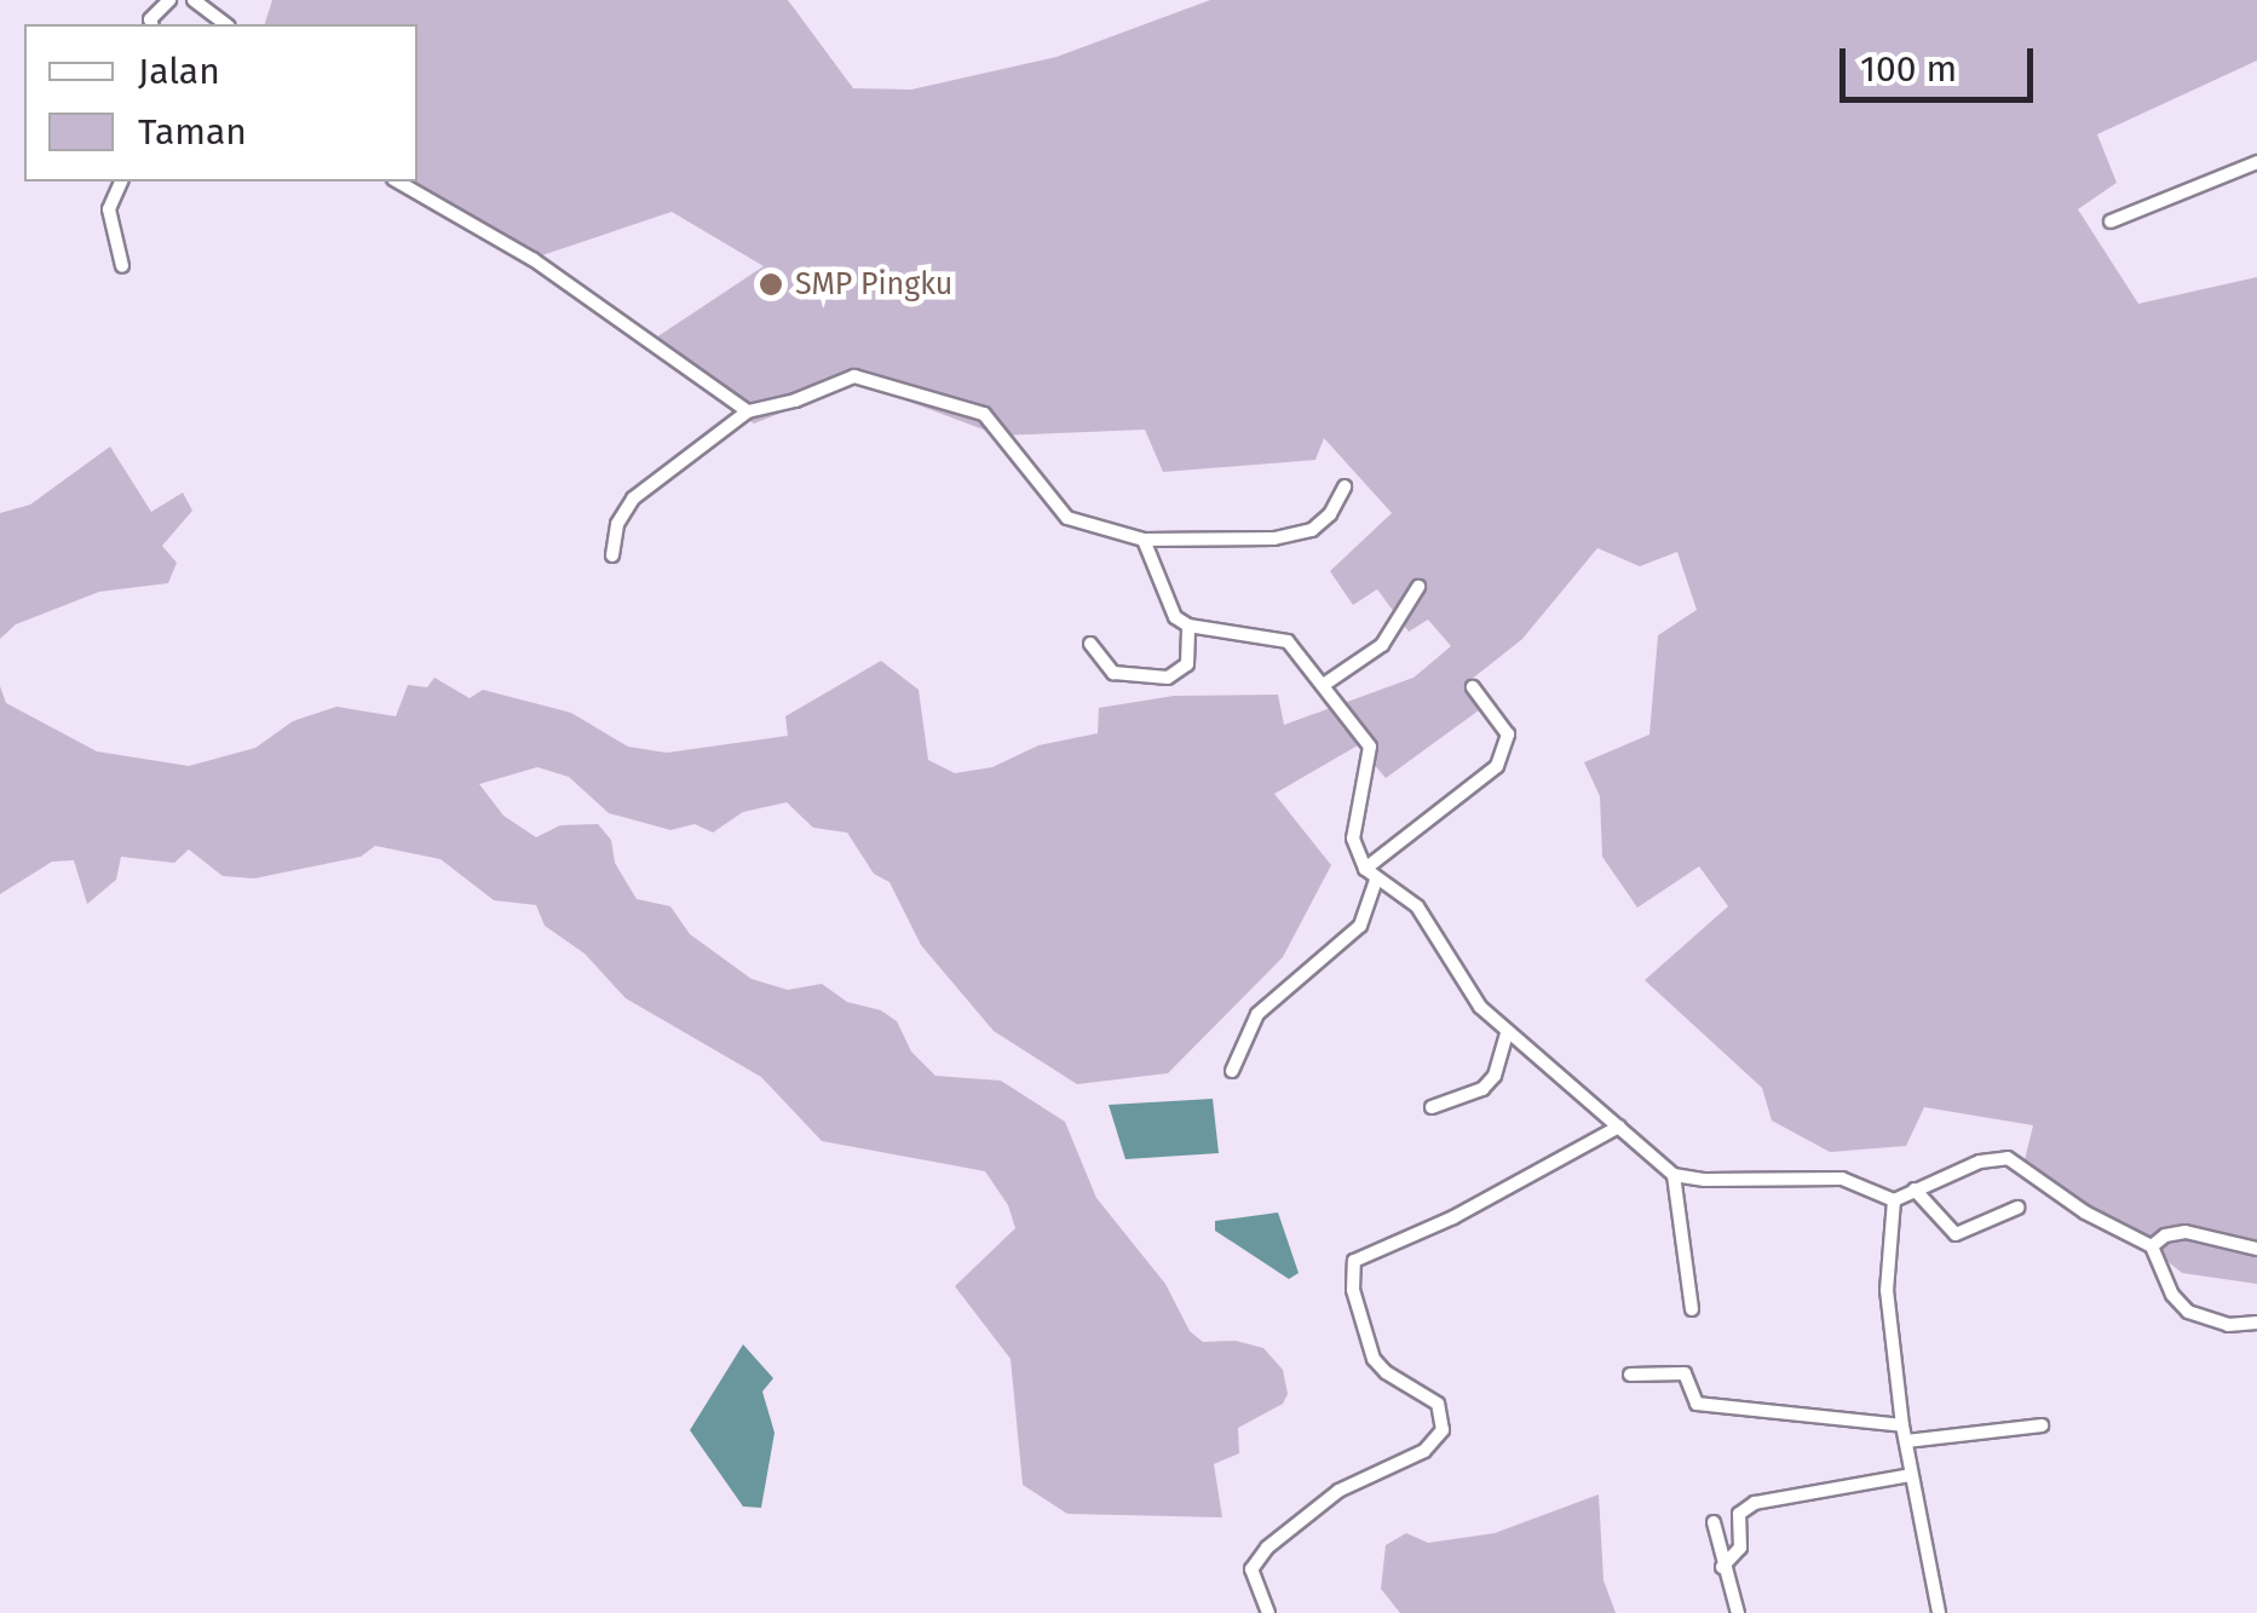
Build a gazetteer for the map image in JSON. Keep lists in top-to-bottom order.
{
  "places": ["SMP Pingku"],
  "legend": ["Jalan", "Taman"],
  "scale_bar": "100 m"
}
